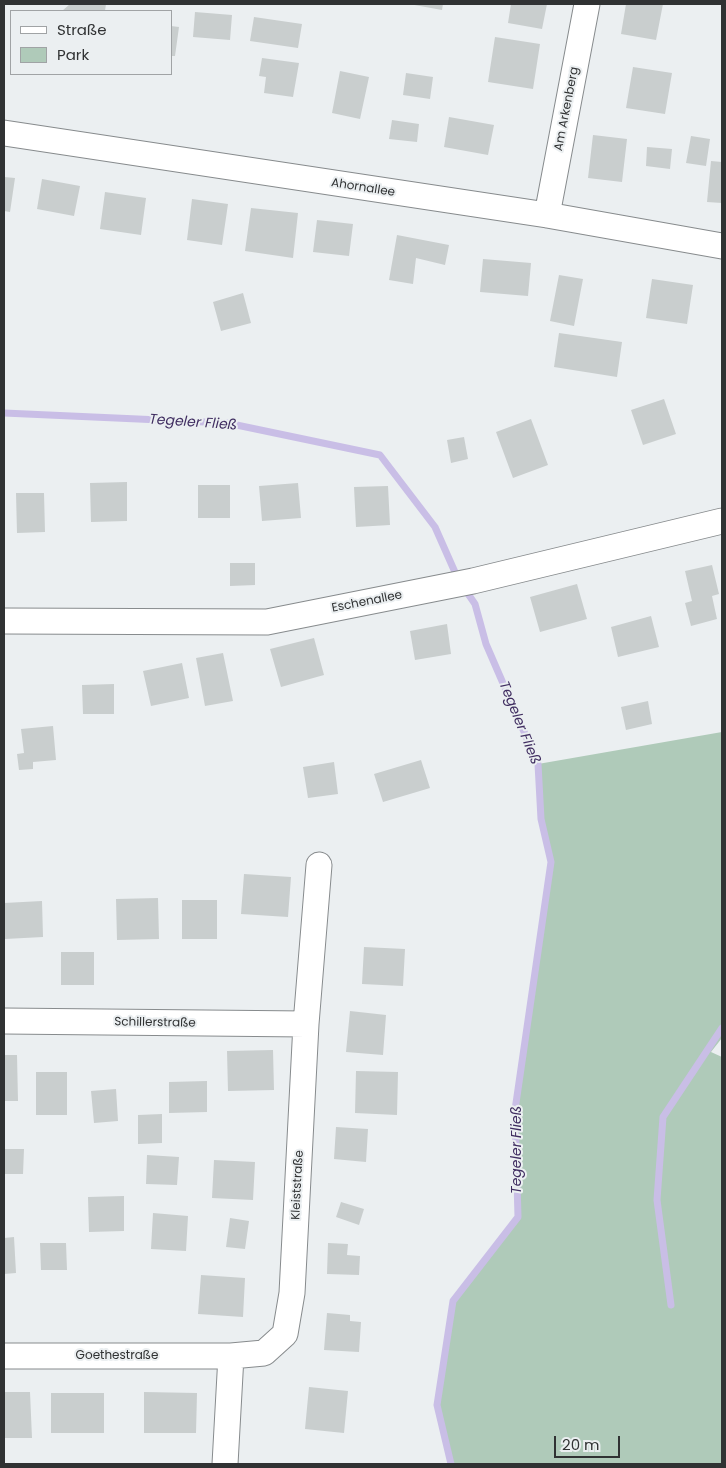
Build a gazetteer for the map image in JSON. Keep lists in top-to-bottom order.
{
  "streets": {
    "street": [
      "Am Arkenberg",
      "Ahornallee",
      "Eschenallee",
      "Schillerstraße",
      "Kleiststraße",
      "Goethestraße"
    ]
  },
  "crossings": [
    ["Am Arkenberg", "Ahornallee"],
    ["Schillerstraße", "Kleiststraße"],
    ["Kleiststraße", "Goethestraße"]
  ],
  "water": ["Tegeler Fließ"],
  "legend": ["Straße", "Park"],
  "scale_bar": "20 m"
}
